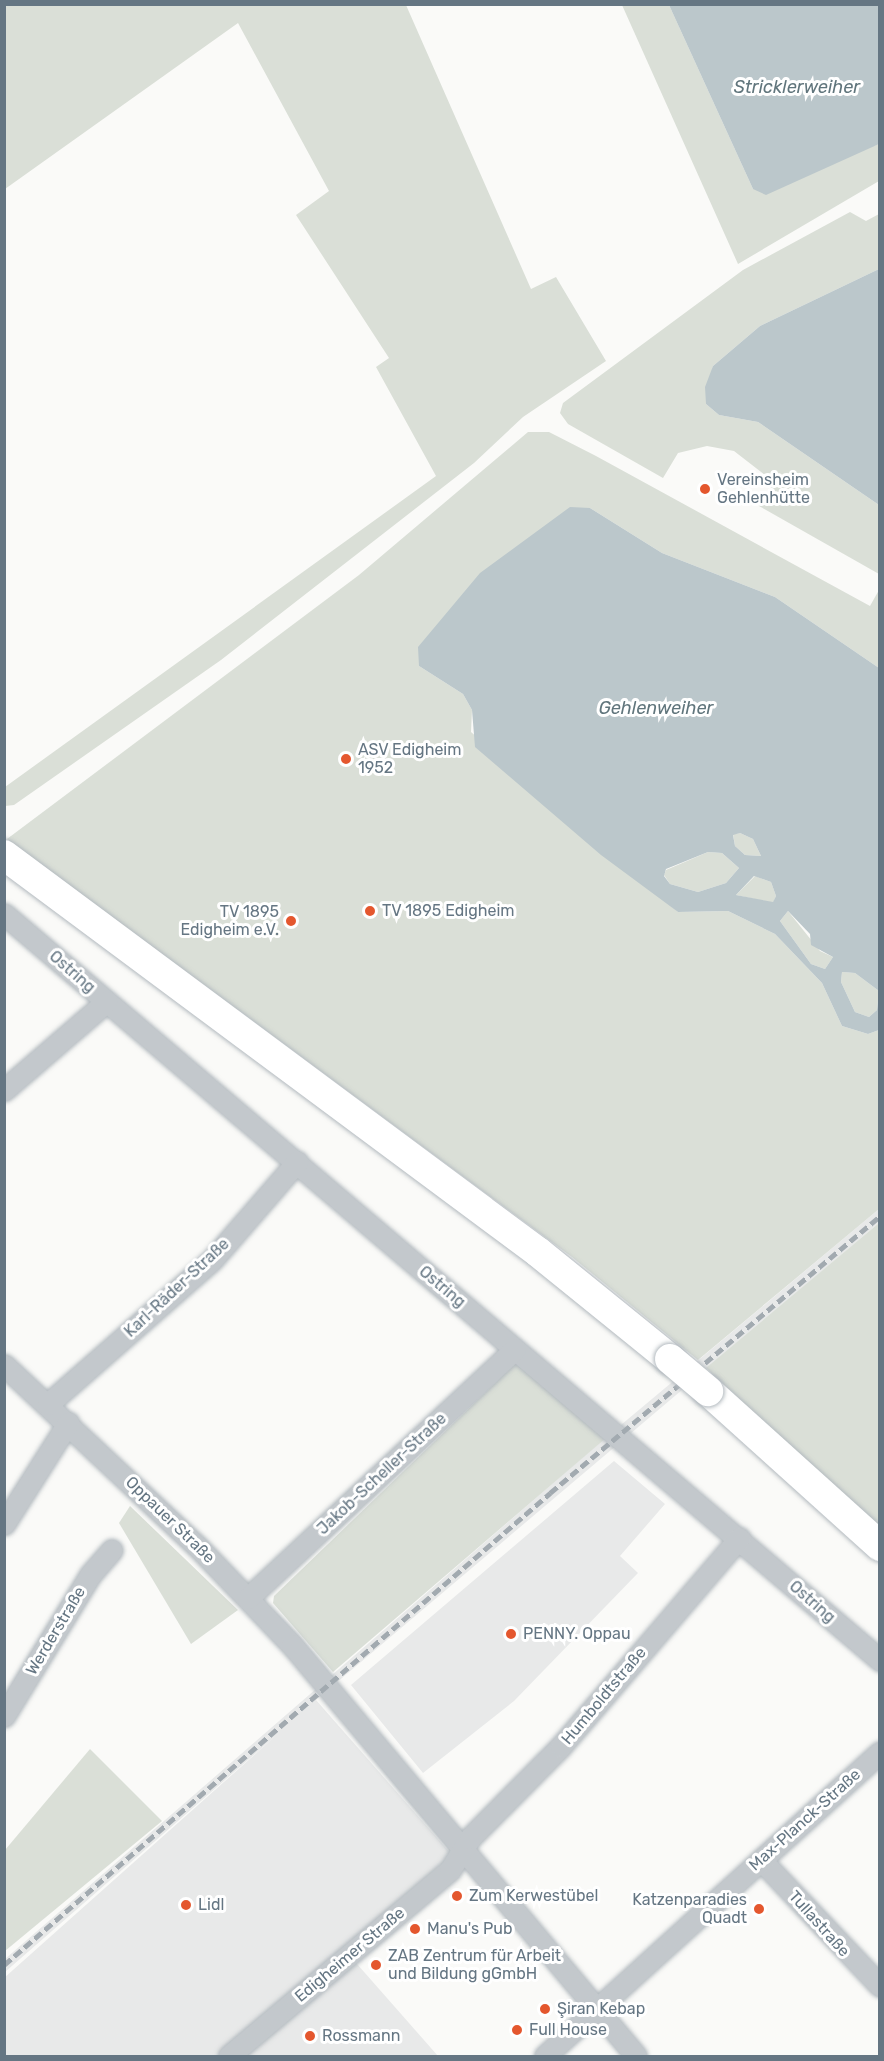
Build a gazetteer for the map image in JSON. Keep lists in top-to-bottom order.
{
  "streets": {
    "street": [
      "Ostring",
      "Karl-Räder-Straße",
      "Jakob-Scheller-Straße",
      "Oppauer Straße",
      "Werderstraße",
      "Humboldtstraße",
      "Max-Planck-Straße",
      "Tullastraße",
      "Edigheimer Straße"
    ]
  },
  "crossings": [
    ["Ostring", "Karl-Räder-Straße"],
    ["Ostring", "Jakob-Scheller-Straße"],
    ["Ostring", "Humboldtstraße"],
    ["Karl-Räder-Straße", "Oppauer Straße"],
    ["Jakob-Scheller-Straße", "Oppauer Straße"],
    ["Oppauer Straße", "Humboldtstraße"],
    ["Oppauer Straße", "Edigheimer Straße"],
    ["Humboldtstraße", "Edigheimer Straße"],
    ["Max-Planck-Straße", "Tullastraße"]
  ],
  "water": ["Stricklerweiher", "Gehlenweiher"],
  "places": [
    "Vereinsheim Gehlenhütte",
    "ASV Edigheim 1952",
    "TV 1895 Edigheim",
    "TV 1895 Edigheim e.V.",
    "PENNY. Oppau",
    "Zum Kerwestübel",
    "Lidl",
    "Katzenparadies Quadt",
    "Manu's Pub",
    "ZAB Zentrum für Arbeit und Bildung gGmbH",
    "Şiran Kebap",
    "Full House",
    "Rossmann"
  ]
}
